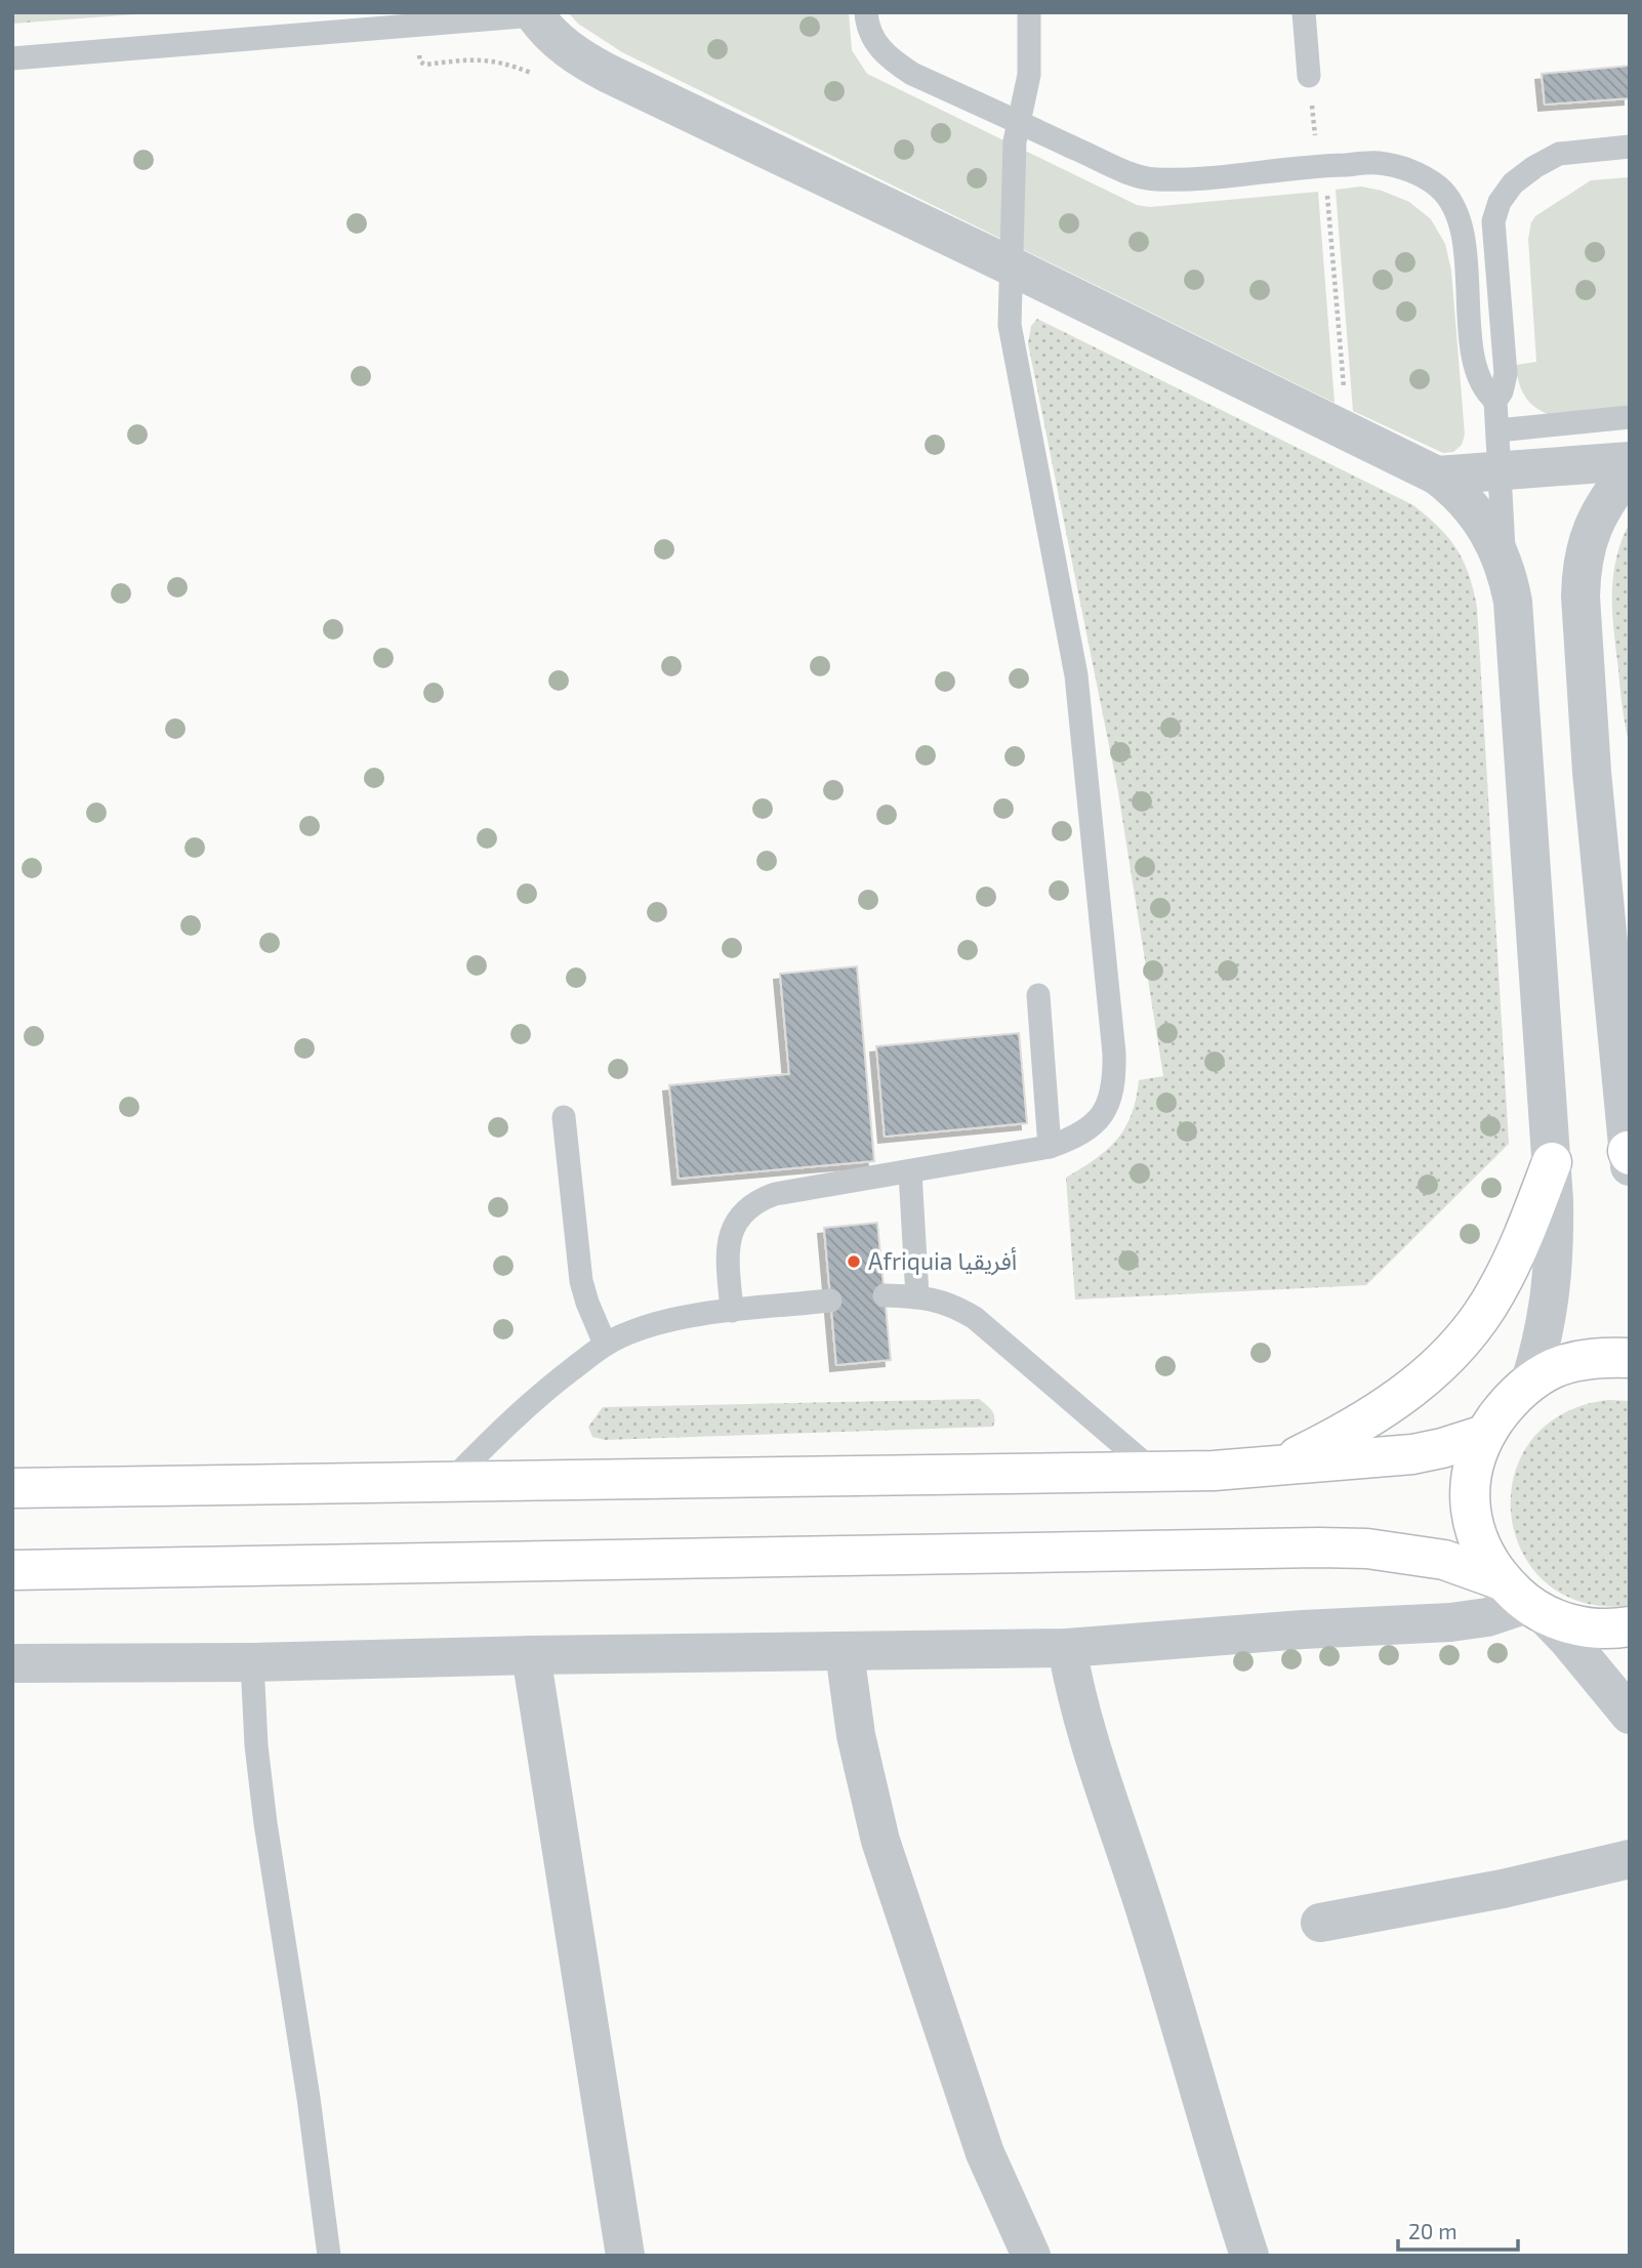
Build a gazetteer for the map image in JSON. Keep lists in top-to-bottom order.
{
  "places": ["Afriquia أفريقيا"],
  "scale_bar": "20 m"
}
